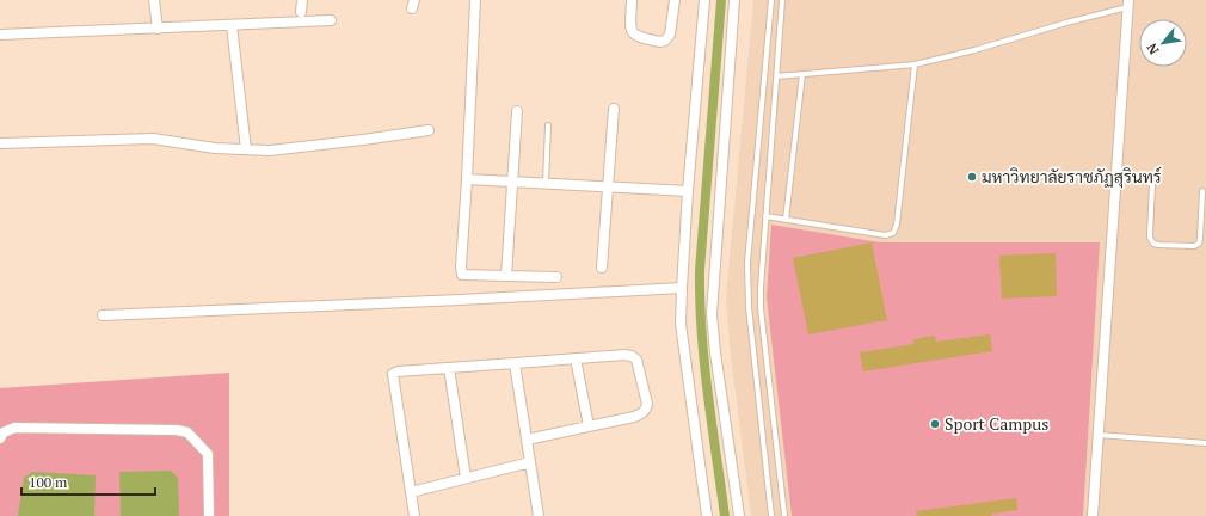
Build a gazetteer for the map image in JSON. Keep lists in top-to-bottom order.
{
  "places": ["มหาวิทยาลัยราชภัฏสุรินทร์", "Sport Campus"],
  "scale_bar": "100 m",
  "north": "bottom left"
}
